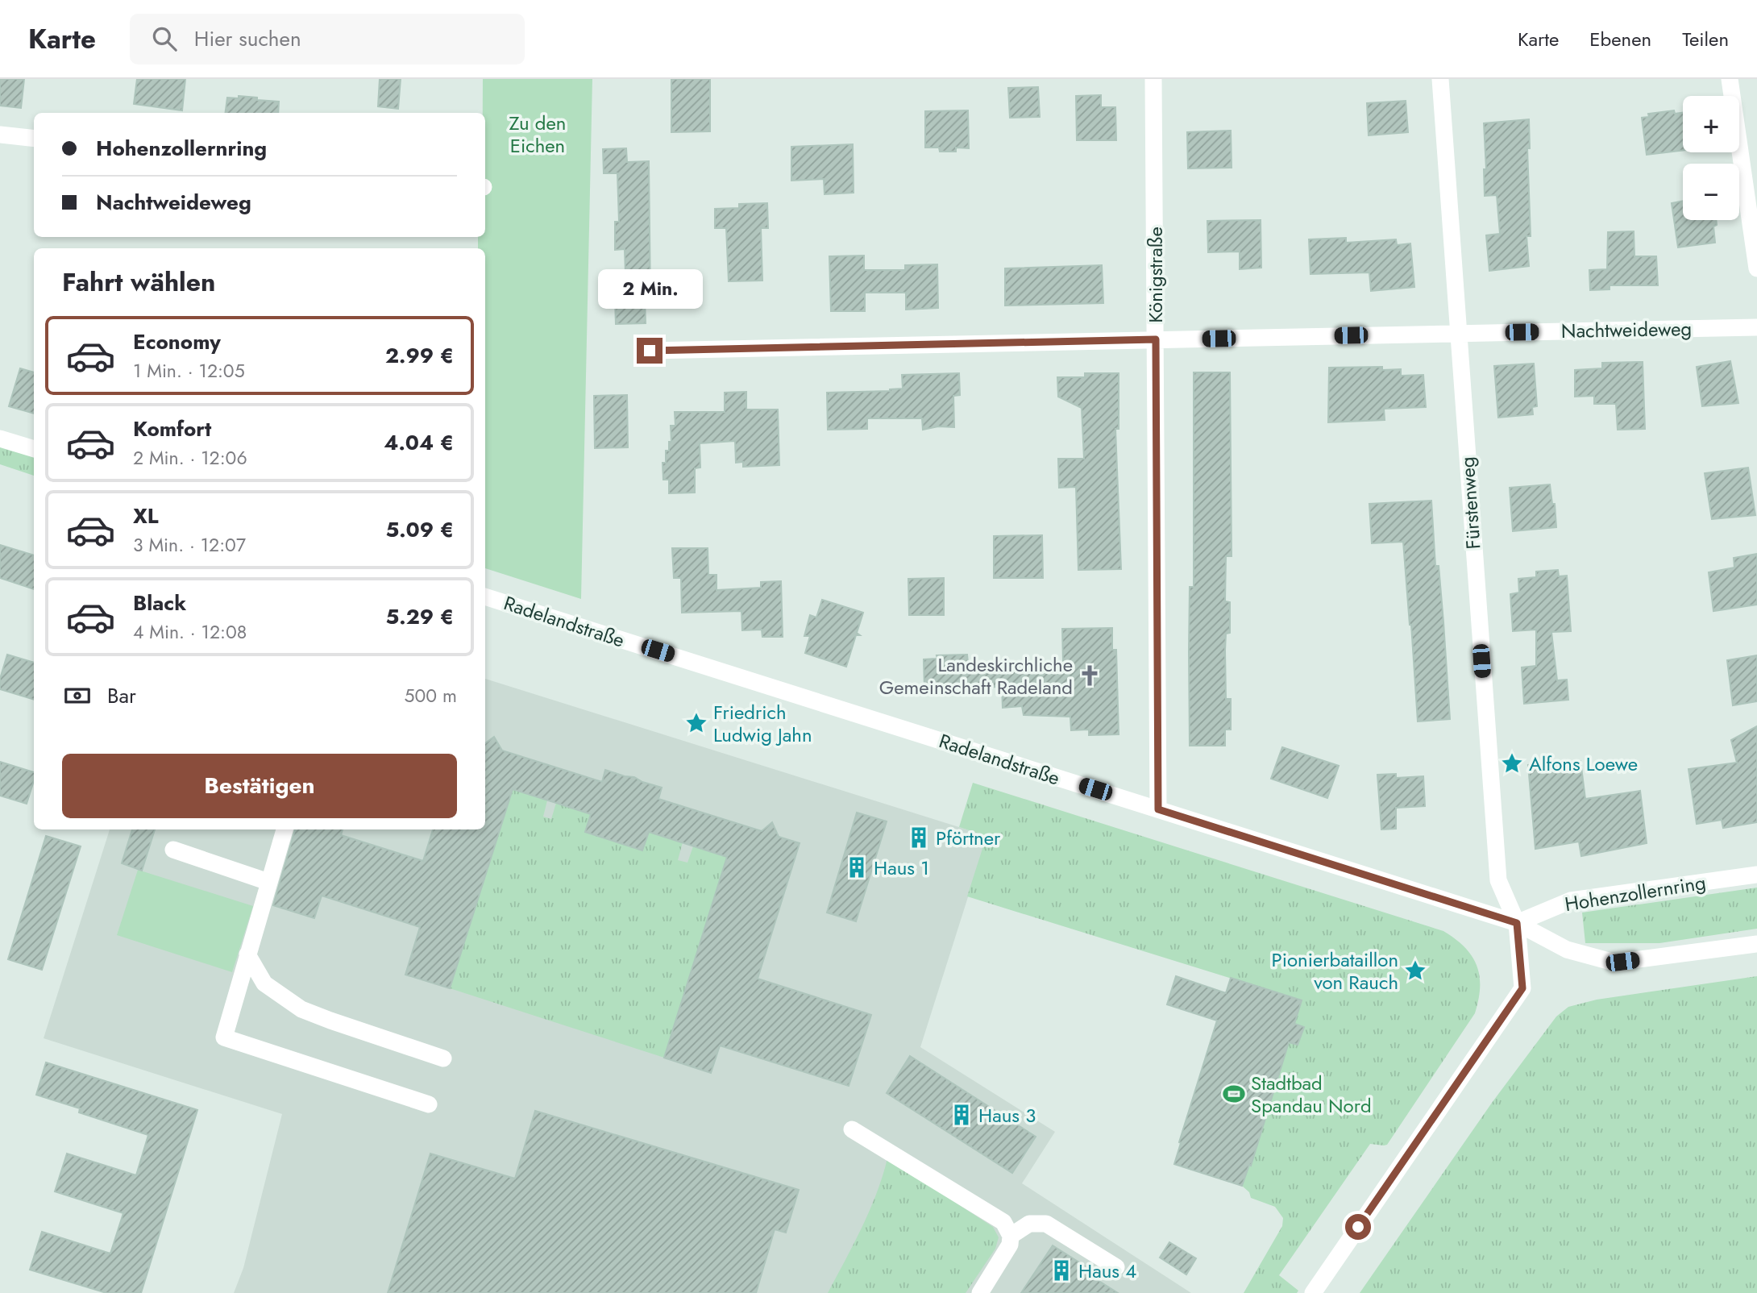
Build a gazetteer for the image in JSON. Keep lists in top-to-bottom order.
{
  "streets": {
    "street": [
      "Königstraße",
      "Nachtweideweg",
      "Fürstenweg",
      "Radelandstraße",
      "Hohenzollernring"
    ]
  },
  "crossings": [
    ["Königstraße", "Nachtweideweg"],
    ["Königstraße", "Radelandstraße"],
    ["Nachtweideweg", "Fürstenweg"],
    ["Fürstenweg", "Radelandstraße"],
    ["Fürstenweg", "Hohenzollernring"],
    ["Radelandstraße", "Hohenzollernring"]
  ],
  "parks": ["Zu den Eichen"],
  "places": {
    "church": ["Landeskirchliche Gemeinschaft Radeland"],
    "place": ["Friedrich Ludwig Jahn", "Alfons Loewe", "Pionierbataillon von Rauch"],
    "building": [
      "Pförtner",
      "Haus 1",
      "Haus 3",
      "Haus 4"
    ],
    "sports": ["Stadtbad Spandau Nord"]
  },
  "page": {
    "header": "Karte",
    "search": "Hier suchen",
    "nav": ["Karte", "Ebenen", "Teilen"],
    "map_buttons": ["+", "−"],
    "banner": ["Hohenzollernring", "Nachtweideweg"],
    "heading": "Fahrt wählen",
    "bubble": "2 Min.",
    "list": [
      {
        "name": "Economy",
        "note": "1 Min. · 12:05",
        "value": "2.99 €"
      },
      {
        "name": "Komfort",
        "note": "2 Min. · 12:06",
        "value": "4.04 €"
      },
      {
        "name": "XL",
        "note": "3 Min. · 12:07",
        "value": "5.09 €"
      },
      {
        "name": "Black",
        "note": "4 Min. · 12:08",
        "value": "5.29 €"
      }
    ],
    "pay": ["Bar", "500 m"],
    "buttons": "Bestätigen"
  }
}
